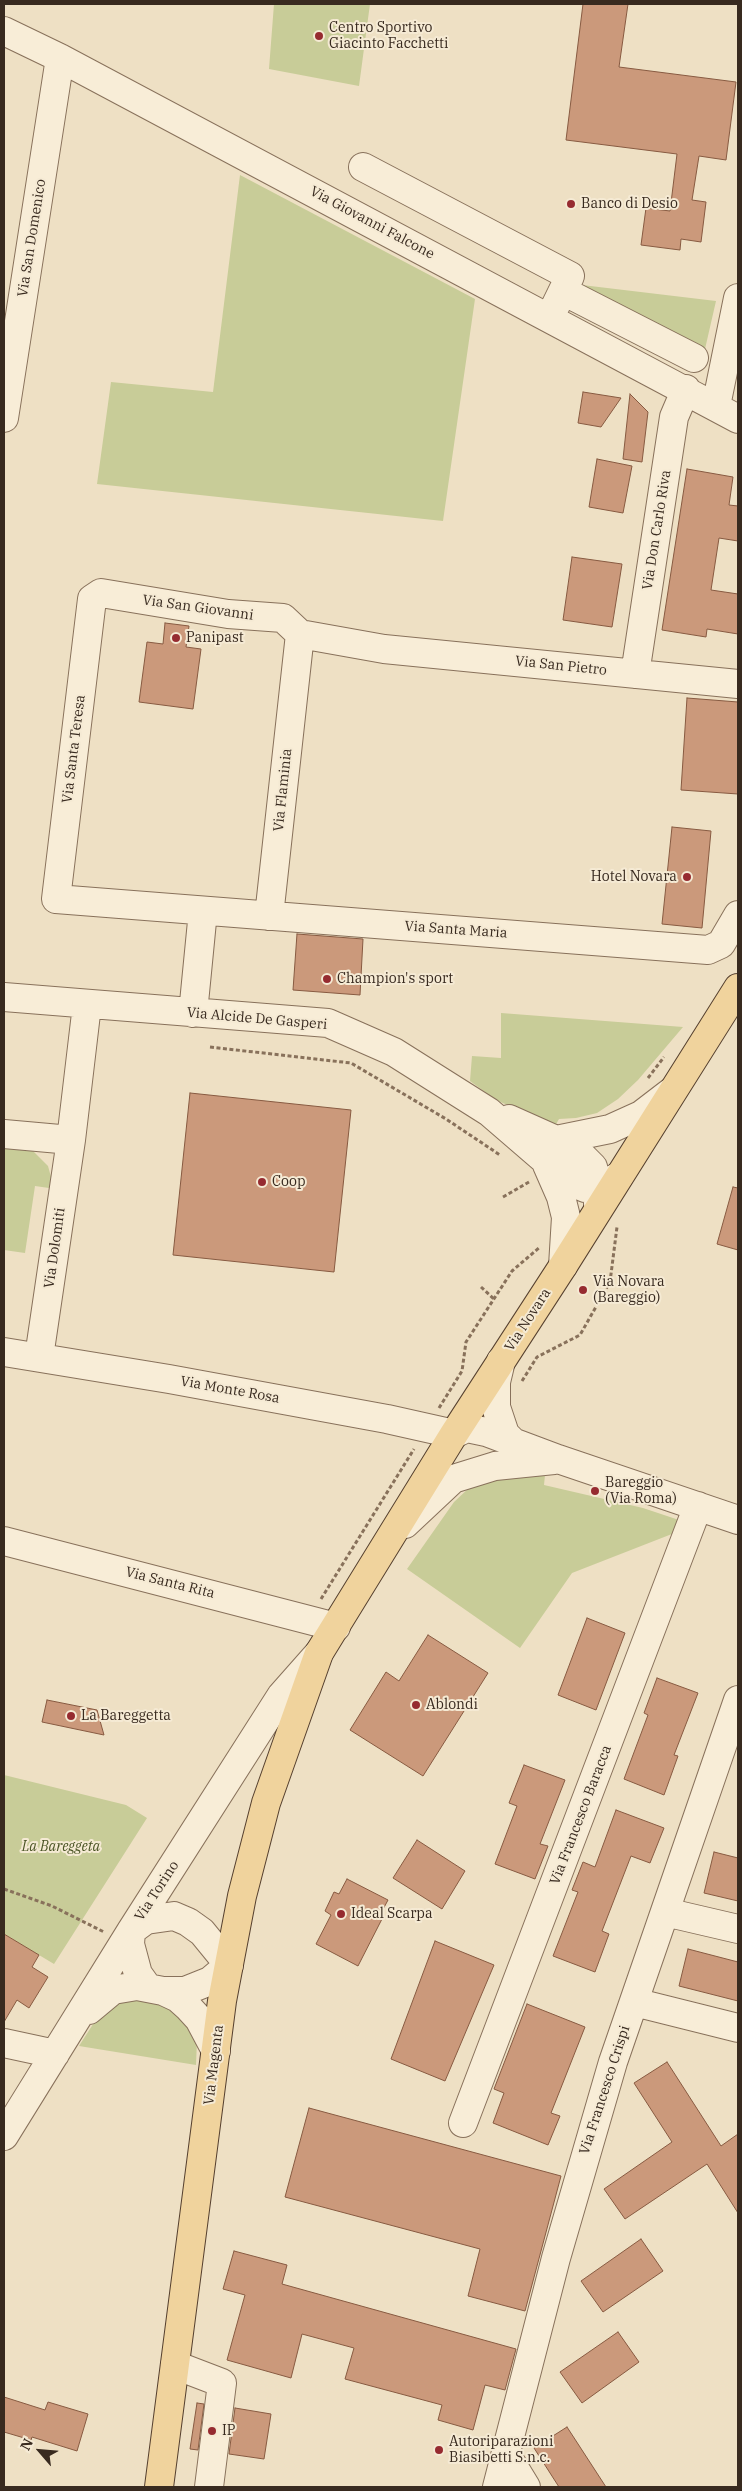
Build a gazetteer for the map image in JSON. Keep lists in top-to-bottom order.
{
  "streets": {
    "main road": ["Via Novara", "Via Magenta"],
    "street": [
      "Via Giovanni Falcone",
      "Via San Domenico",
      "Via Don Carlo Riva",
      "Via San Giovanni",
      "Via San Pietro",
      "Via Santa Teresa",
      "Via Flaminia",
      "Via Santa Maria",
      "Via Alcide De Gasperi",
      "Via Dolomiti",
      "Via Monte Rosa",
      "Via Santa Rita",
      "Via Francesco Baracca",
      "Via Torino",
      "Via Francesco Crispi"
    ]
  },
  "crossings": [
    ["Via Giovanni Falcone", "Via San Domenico"],
    ["Via Giovanni Falcone", "Via Don Carlo Riva"],
    ["Via Don Carlo Riva", "Via San Pietro"],
    ["Via San Giovanni", "Via San Pietro"],
    ["Via San Giovanni", "Via Santa Teresa"],
    ["Via San Giovanni", "Via Flaminia"],
    ["Via San Pietro", "Via Flaminia"],
    ["Via Santa Teresa", "Via Santa Maria"],
    ["Via Flaminia", "Via Santa Maria"],
    ["Via Alcide De Gasperi", "Via Dolomiti"],
    ["Via Alcide De Gasperi", "Via Novara"],
    ["Via Dolomiti", "Via Monte Rosa"],
    ["Via Novara", "Via Monte Rosa"],
    ["Via Novara", "Via Santa Rita"],
    ["Via Novara", "Via Torino"],
    ["Via Novara", "Via Magenta"],
    ["Via Torino", "Via Magenta"]
  ],
  "parks": ["La Bareggeta"],
  "places": [
    "Centro Sportivo Giacinto Facchetti",
    "Banco di Desio",
    "Panipast",
    "Hotel Novara",
    "Champion's sport",
    "Coop",
    "Via Novara (Bareggio)",
    "Bareggio (Via Roma)",
    "Ablondi",
    "La Bareggetta",
    "Ideal Scarpa",
    "IP",
    "Autoriparazioni Biasibetti S.n.c."
  ],
  "north": "top left"
}
